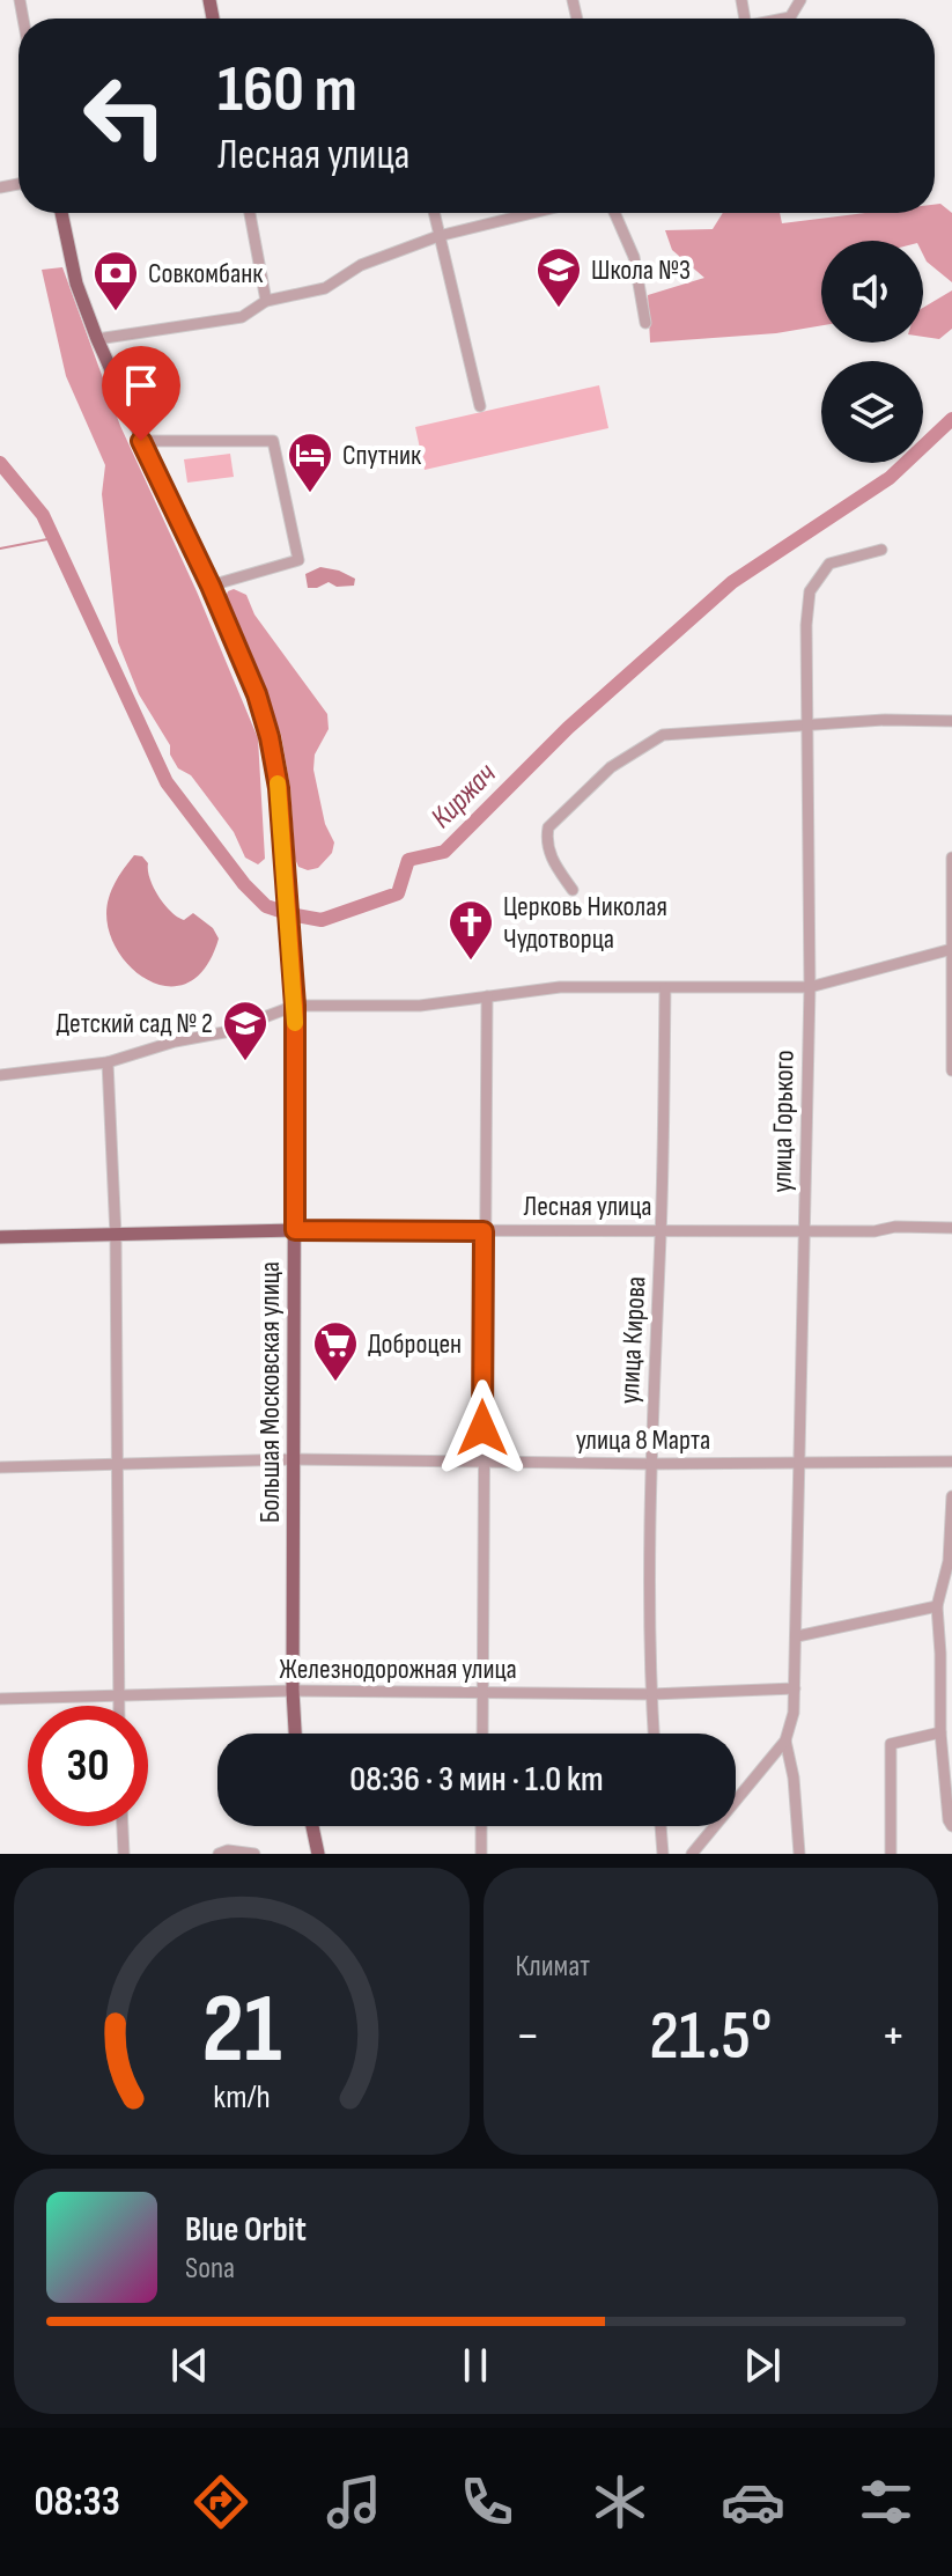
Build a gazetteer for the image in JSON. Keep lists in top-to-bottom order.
{
  "streets": {
    "main road": ["Лесная улица", "Большая Московская улица"],
    "street": [
      "улица Горького",
      "улица Кирова",
      "улица 8 Марта",
      "Железнодорожная улица"
    ]
  },
  "crossings": [
    ["улица Горького", "Лесная улица"],
    ["улица Горького", "улица 8 Марта"],
    ["улица Горького", "Железнодорожная улица"],
    ["Лесная улица", "улица Кирова"],
    ["Лесная улица", "Большая Московская улица"],
    ["улица Кирова", "улица 8 Марта"],
    ["улица Кирова", "Железнодорожная улица"],
    ["Большая Московская улица", "улица 8 Марта"],
    ["Большая Московская улица", "Железнодорожная улица"]
  ],
  "water": ["Киржач"],
  "places": {
    "school or university": ["Школа №3", "Детский сад № 2"],
    "bank": ["Совкомбанк"],
    "hotel": ["Спутник"],
    "church": ["Церковь Николая Чудотворца"],
    "supermarket": ["Доброцен"]
  },
  "page": {
    "turn": ["160 m", "Лесная улица"],
    "limit": "30",
    "trip": "08:36 · 3 мин · 1.0 km",
    "tile": "Климат",
    "heat": ["−", "21.5°", "+"],
    "song": ["Blue Orbit", "Sona"],
    "tabs": "08:33",
    "gauge": ["21", "km/h"]
  }
}
